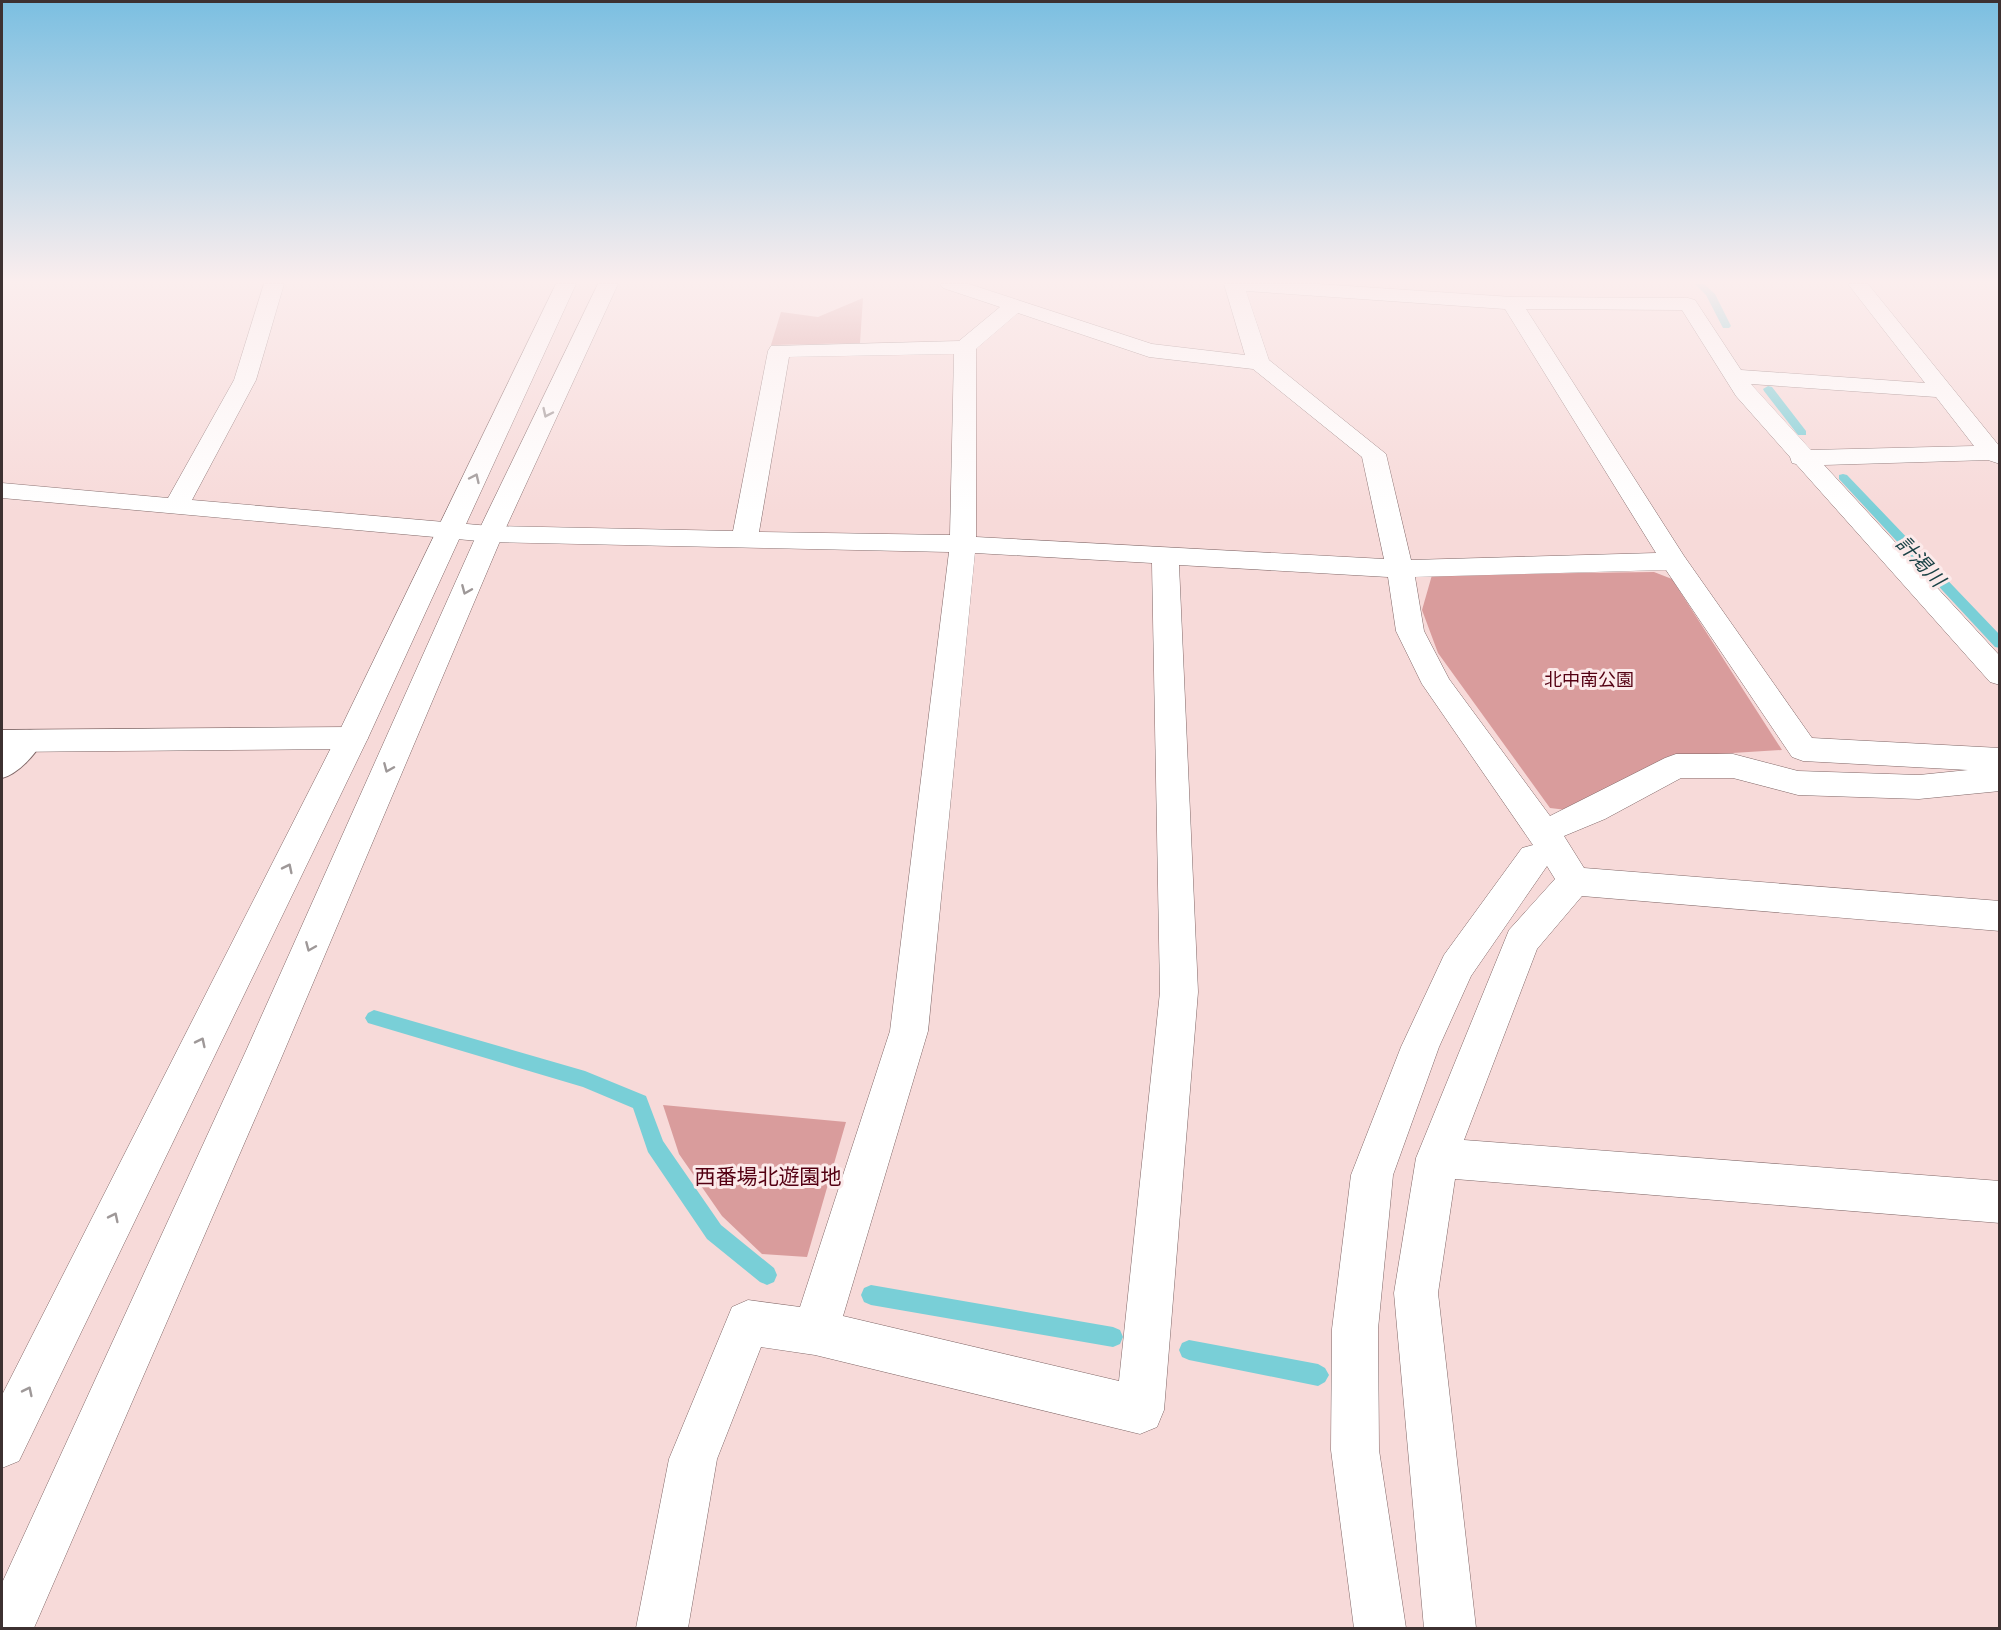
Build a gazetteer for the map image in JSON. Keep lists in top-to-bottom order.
{
  "water": ["計渇川"],
  "parks": ["北中南公園", "西番場北遊園地"]
}
